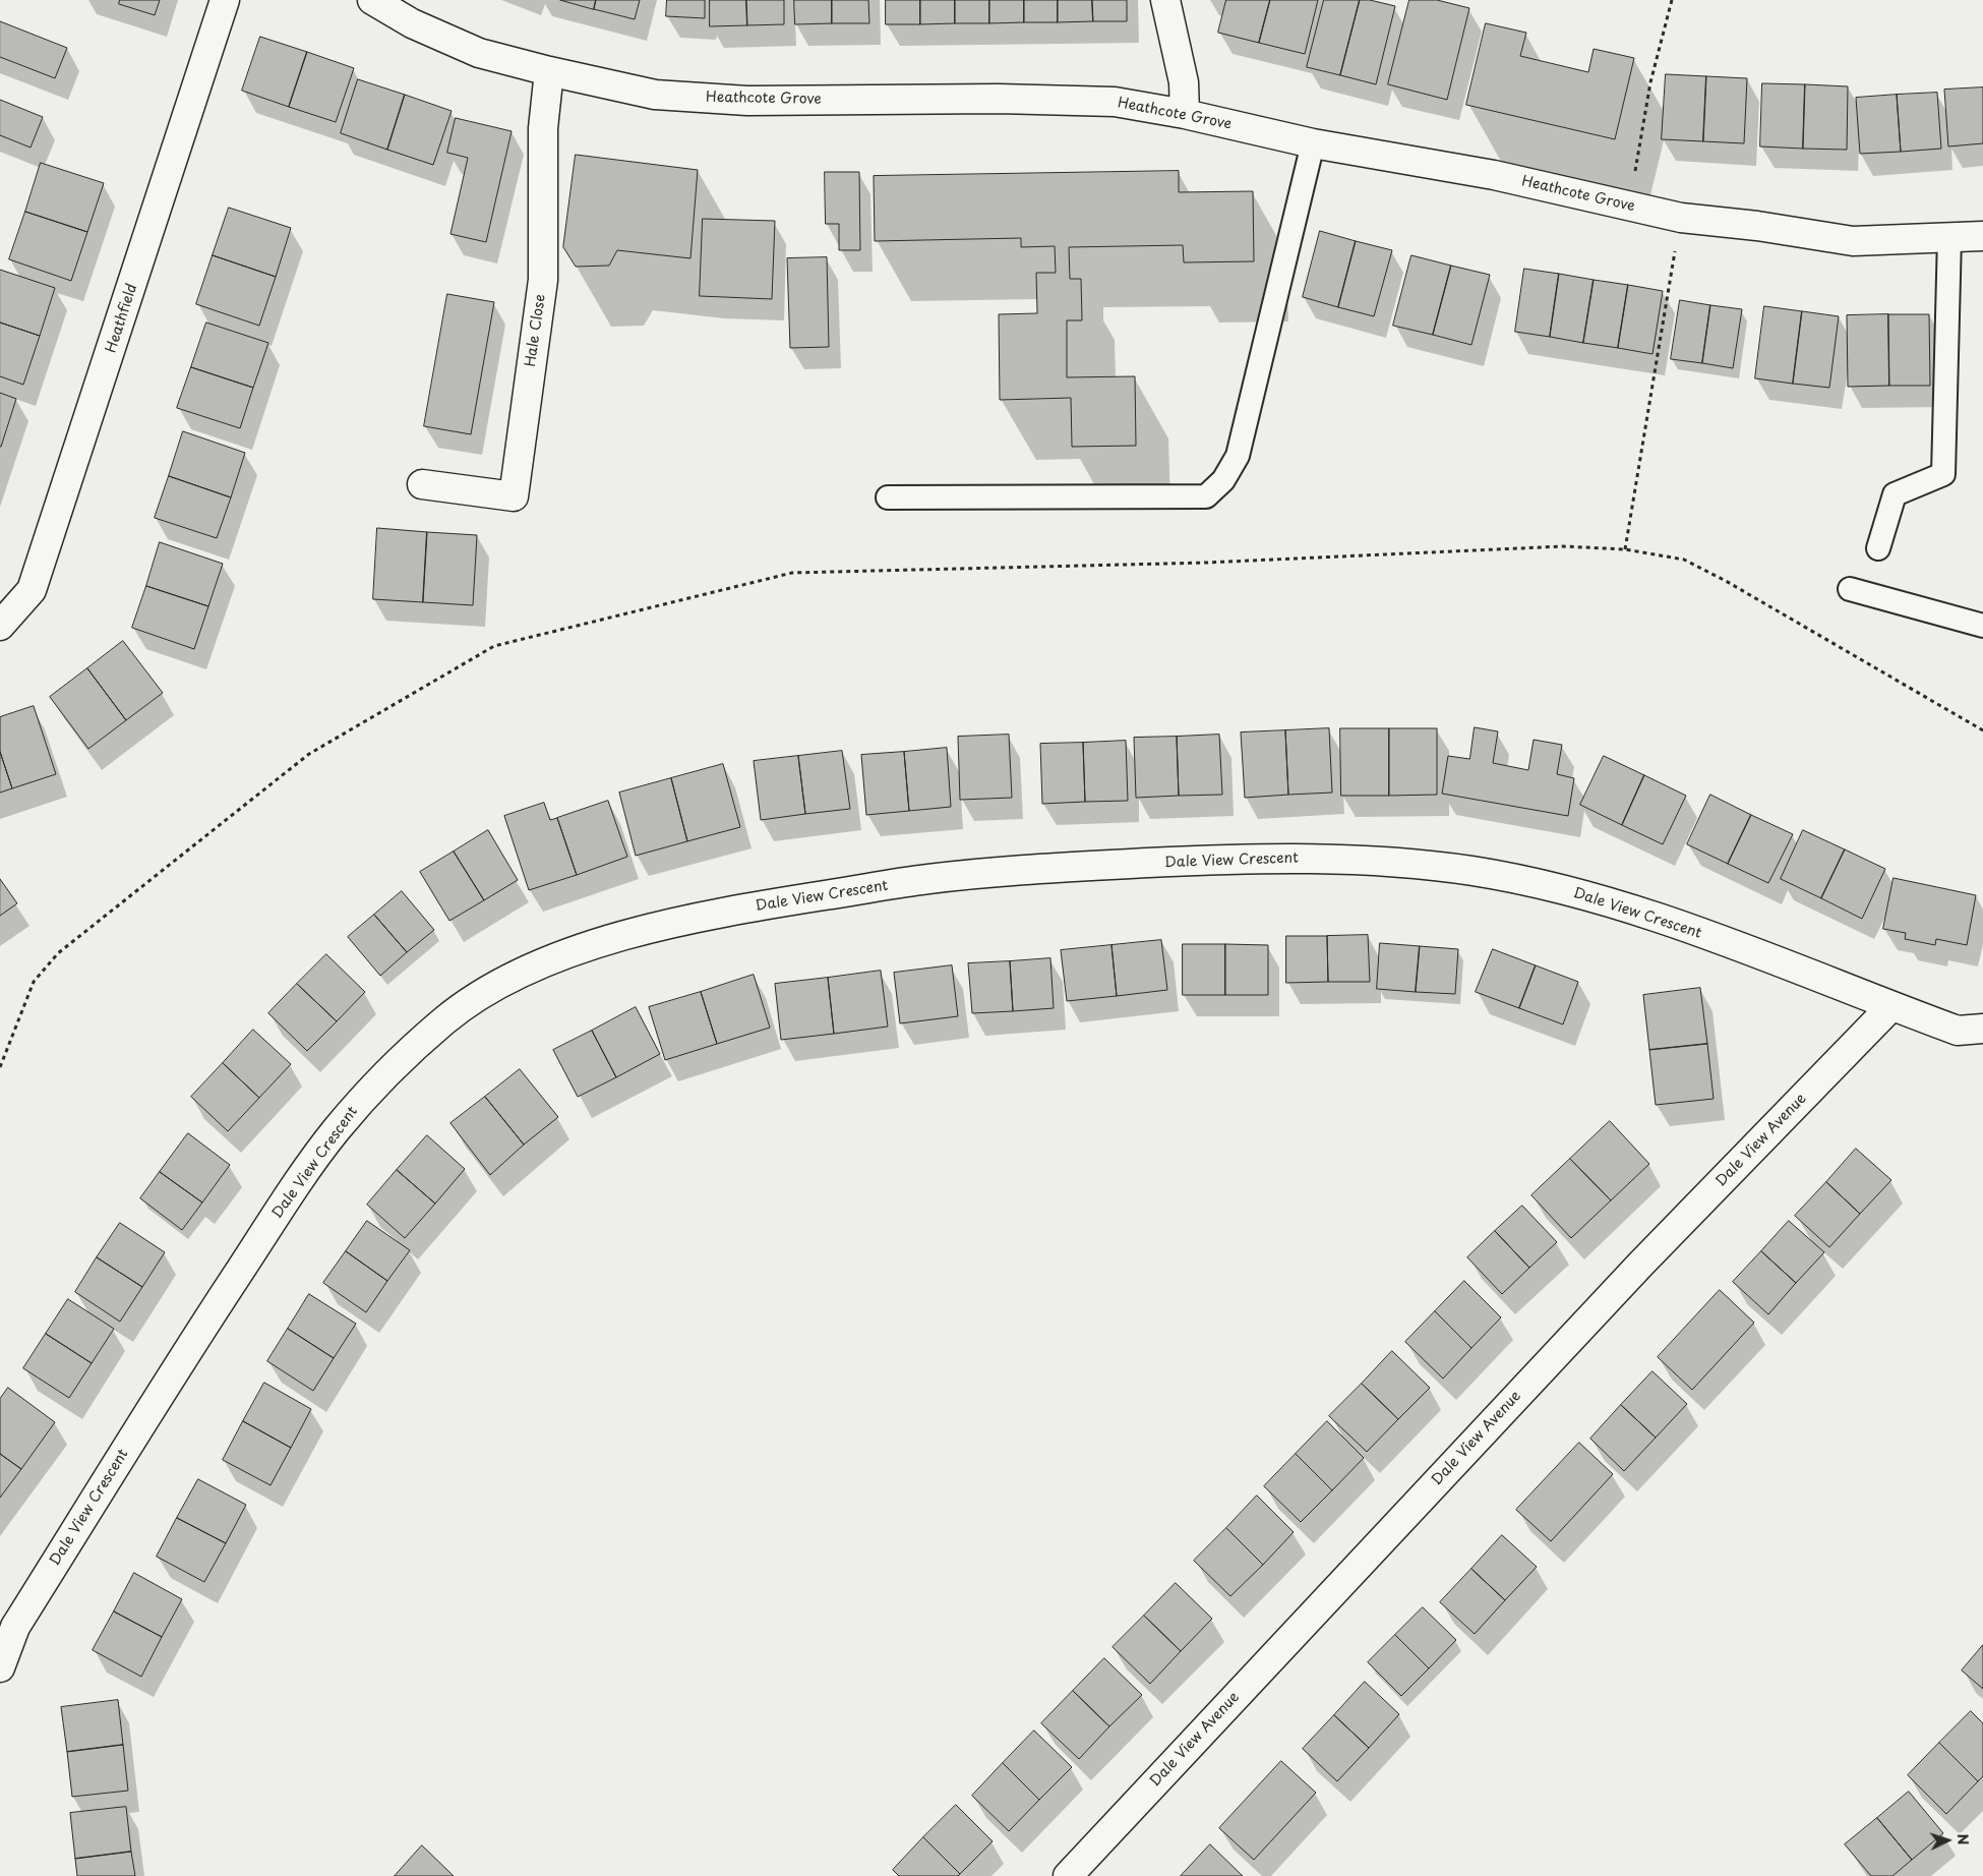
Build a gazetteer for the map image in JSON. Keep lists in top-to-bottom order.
{
  "streets": {
    "street": [
      "Heathcote Grove",
      "Heathfield",
      "Hale Close",
      "Dale View Crescent",
      "Dale View Avenue"
    ]
  },
  "crossings": [
    ["Heathcote Grove", "Hale Close"],
    ["Dale View Crescent", "Dale View Avenue"]
  ],
  "north": "right"
}
